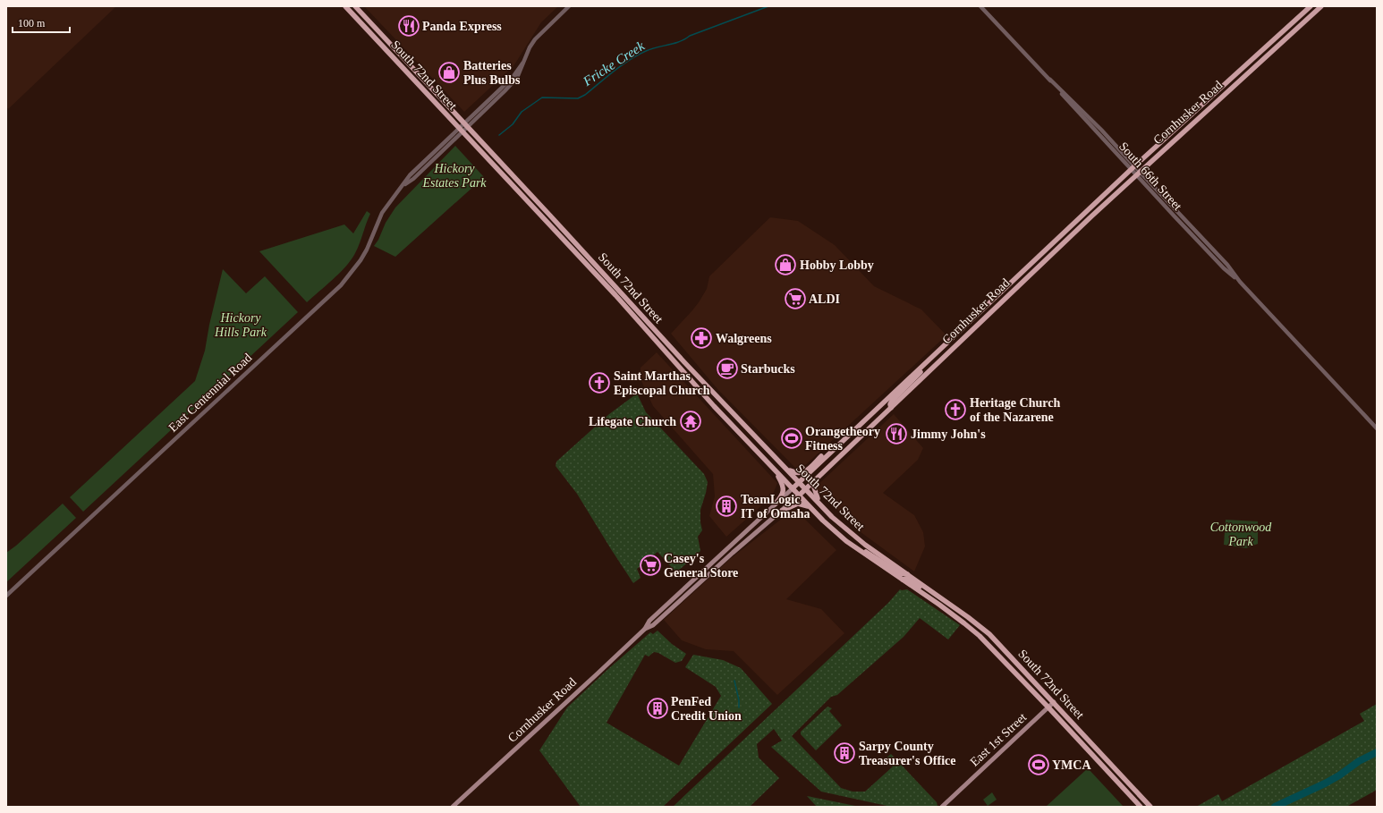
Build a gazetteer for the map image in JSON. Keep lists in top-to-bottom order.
{
  "streets": {
    "main road": ["South 72nd Street", "Cornhusker Road", "East 1st Street"],
    "street": ["South 66th Street", "East Centennial Road"]
  },
  "crossings": [
    ["South 72nd Street", "Cornhusker Road"],
    ["South 72nd Street", "East Centennial Road"],
    ["South 72nd Street", "East 1st Street"],
    ["Cornhusker Road", "South 66th Street"]
  ],
  "water": ["Fricke Creek"],
  "parks": ["Hickory Estates Park", "Hickory Hills Park", "Cottonwood Park"],
  "places": {
    "restaurant": ["Panda Express", "Jimmy John's"],
    "shop": ["Batteries Plus Bulbs", "Hobby Lobby"],
    "supermarket": ["ALDI", "Casey's General Store"],
    "pharmacy": ["Walgreens"],
    "cafe": ["Starbucks"],
    "church": ["Saint Marthas Episcopal Church", "Heritage Church of the Nazarene"],
    "temple": ["Lifegate Church"],
    "sports": ["Orangetheory Fitness", "YMCA"],
    "building": ["TeamLogic IT of Omaha", "PenFed Credit Union", "Sarpy County Treasurer's Office"]
  },
  "scale_bar": "100 m"
}
